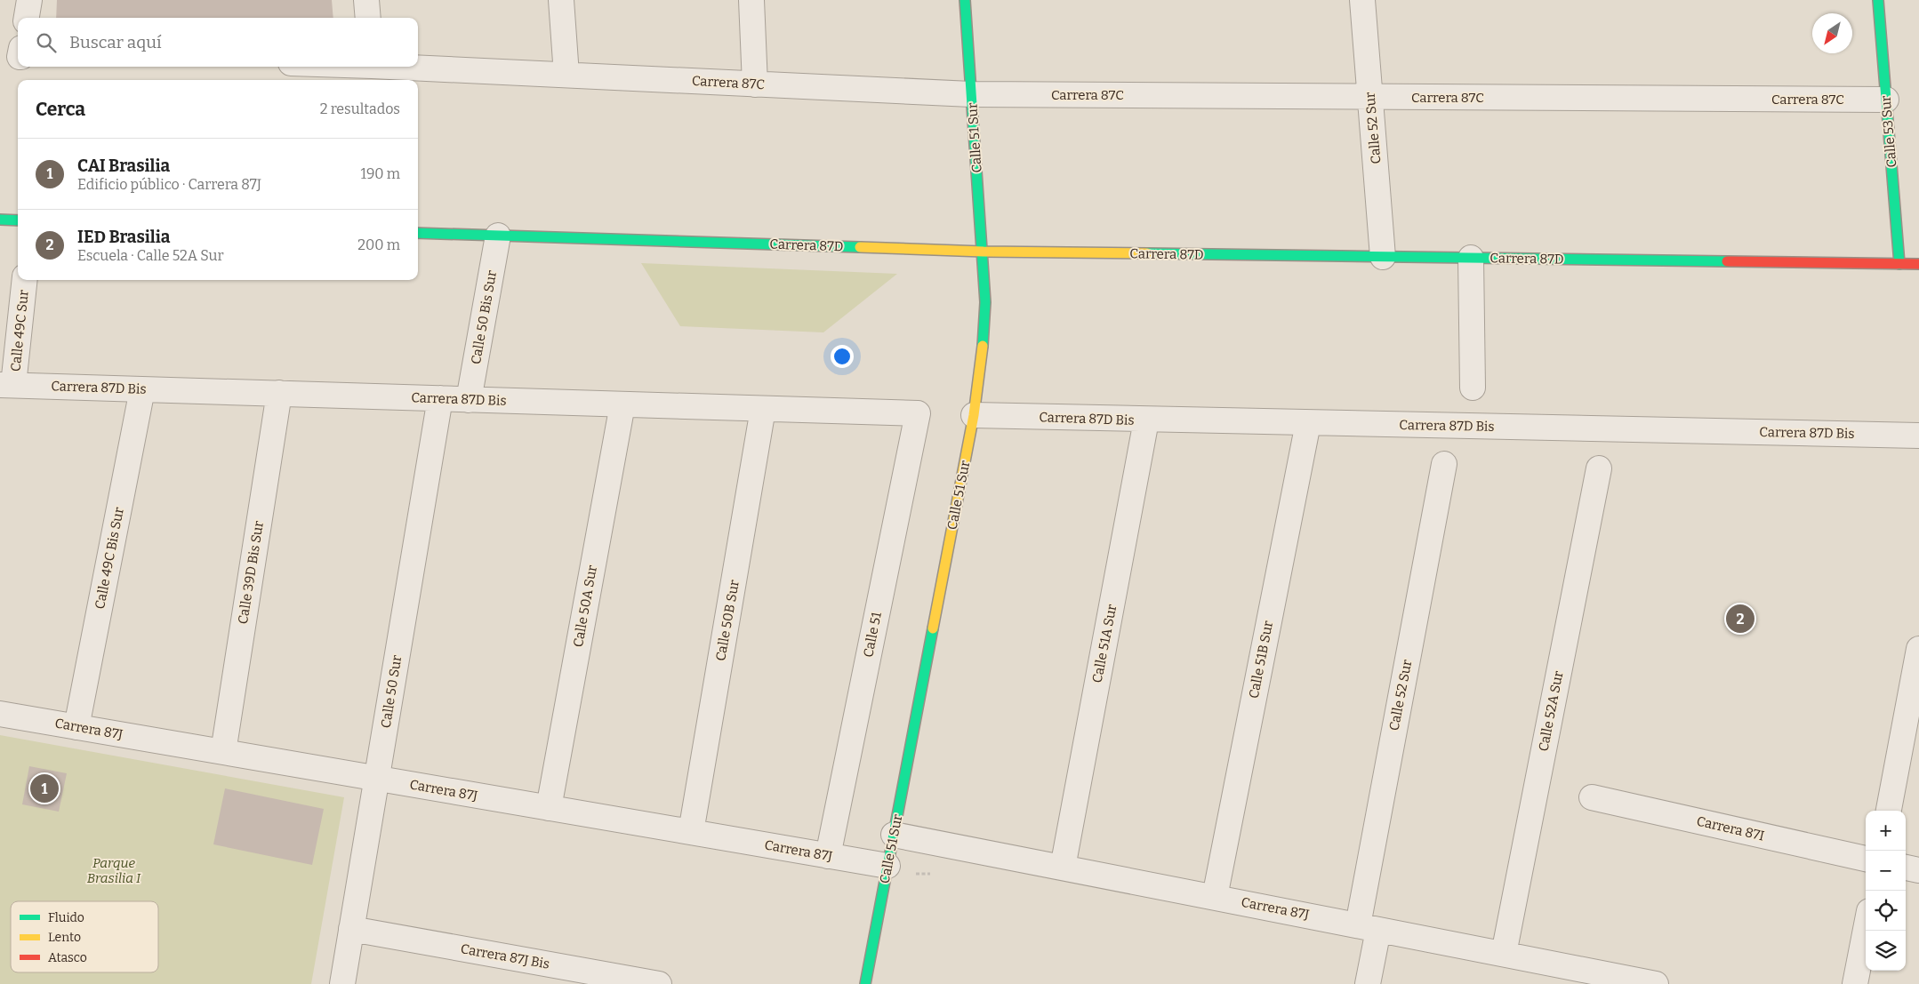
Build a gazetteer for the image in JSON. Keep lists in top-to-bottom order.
{
  "streets": {
    "street": [
      "Carrera 87C",
      "Calle 52 Sur",
      "Calle 53 Sur",
      "Calle 51 Sur",
      "Carrera 87D",
      "Calle 50 Bis Sur",
      "Calle 49C Sur",
      "Carrera 87D Bis",
      "Calle 49C Bis Sur",
      "Calle 39D Bis Sur",
      "Calle 50A Sur",
      "Calle 50B Sur",
      "Calle 51",
      "Calle 51A Sur",
      "Calle 51B Sur",
      "Calle 50 Sur",
      "Calle 52A Sur",
      "Carrera 87J",
      "Carrera 87I",
      "Carrera 87J Bis"
    ]
  },
  "crossings": [
    ["Carrera 87C", "Calle 52 Sur"],
    ["Carrera 87C", "Calle 53 Sur"],
    ["Carrera 87C", "Calle 51 Sur"],
    ["Calle 52 Sur", "Carrera 87D"],
    ["Calle 52 Sur", "Carrera 87J"],
    ["Calle 53 Sur", "Carrera 87D"],
    ["Calle 51 Sur", "Carrera 87D"],
    ["Calle 51 Sur", "Carrera 87D Bis"],
    ["Calle 51 Sur", "Carrera 87J"],
    ["Carrera 87D", "Calle 50 Bis Sur"],
    ["Calle 50 Bis Sur", "Carrera 87D Bis"],
    ["Calle 49C Sur", "Carrera 87D Bis"],
    ["Carrera 87D Bis", "Calle 49C Bis Sur"],
    ["Carrera 87D Bis", "Calle 39D Bis Sur"],
    ["Carrera 87D Bis", "Calle 50A Sur"],
    ["Carrera 87D Bis", "Calle 50B Sur"],
    ["Carrera 87D Bis", "Calle 51"],
    ["Carrera 87D Bis", "Calle 51A Sur"],
    ["Carrera 87D Bis", "Calle 51B Sur"],
    ["Carrera 87D Bis", "Calle 50 Sur"],
    ["Calle 49C Bis Sur", "Carrera 87J"],
    ["Calle 39D Bis Sur", "Carrera 87J"],
    ["Calle 50A Sur", "Carrera 87J"],
    ["Calle 50B Sur", "Carrera 87J"],
    ["Calle 51", "Carrera 87J"],
    ["Calle 51A Sur", "Carrera 87J"],
    ["Calle 51B Sur", "Carrera 87J"],
    ["Calle 50 Sur", "Carrera 87J"],
    ["Calle 50 Sur", "Carrera 87J Bis"],
    ["Calle 52A Sur", "Carrera 87J"]
  ],
  "parks": ["Parque Brasilia I"],
  "legend": ["Fluido", "Lento", "Atasco"],
  "north": "bottom left",
  "page": {
    "search": "Buscar aquí",
    "heading": ["Cerca", "2 resultados"],
    "list": [
      {
        "mark": "1",
        "name": "CAI Brasilia",
        "note": "Edificio público · Carrera 87J",
        "value": "190 m"
      },
      {
        "mark": "2",
        "name": "IED Brasilia",
        "note": "Escuela · Calle 52A Sur",
        "value": "200 m"
      }
    ],
    "pins": ["2", "1"],
    "map_buttons": ["+", "−"]
  }
}
